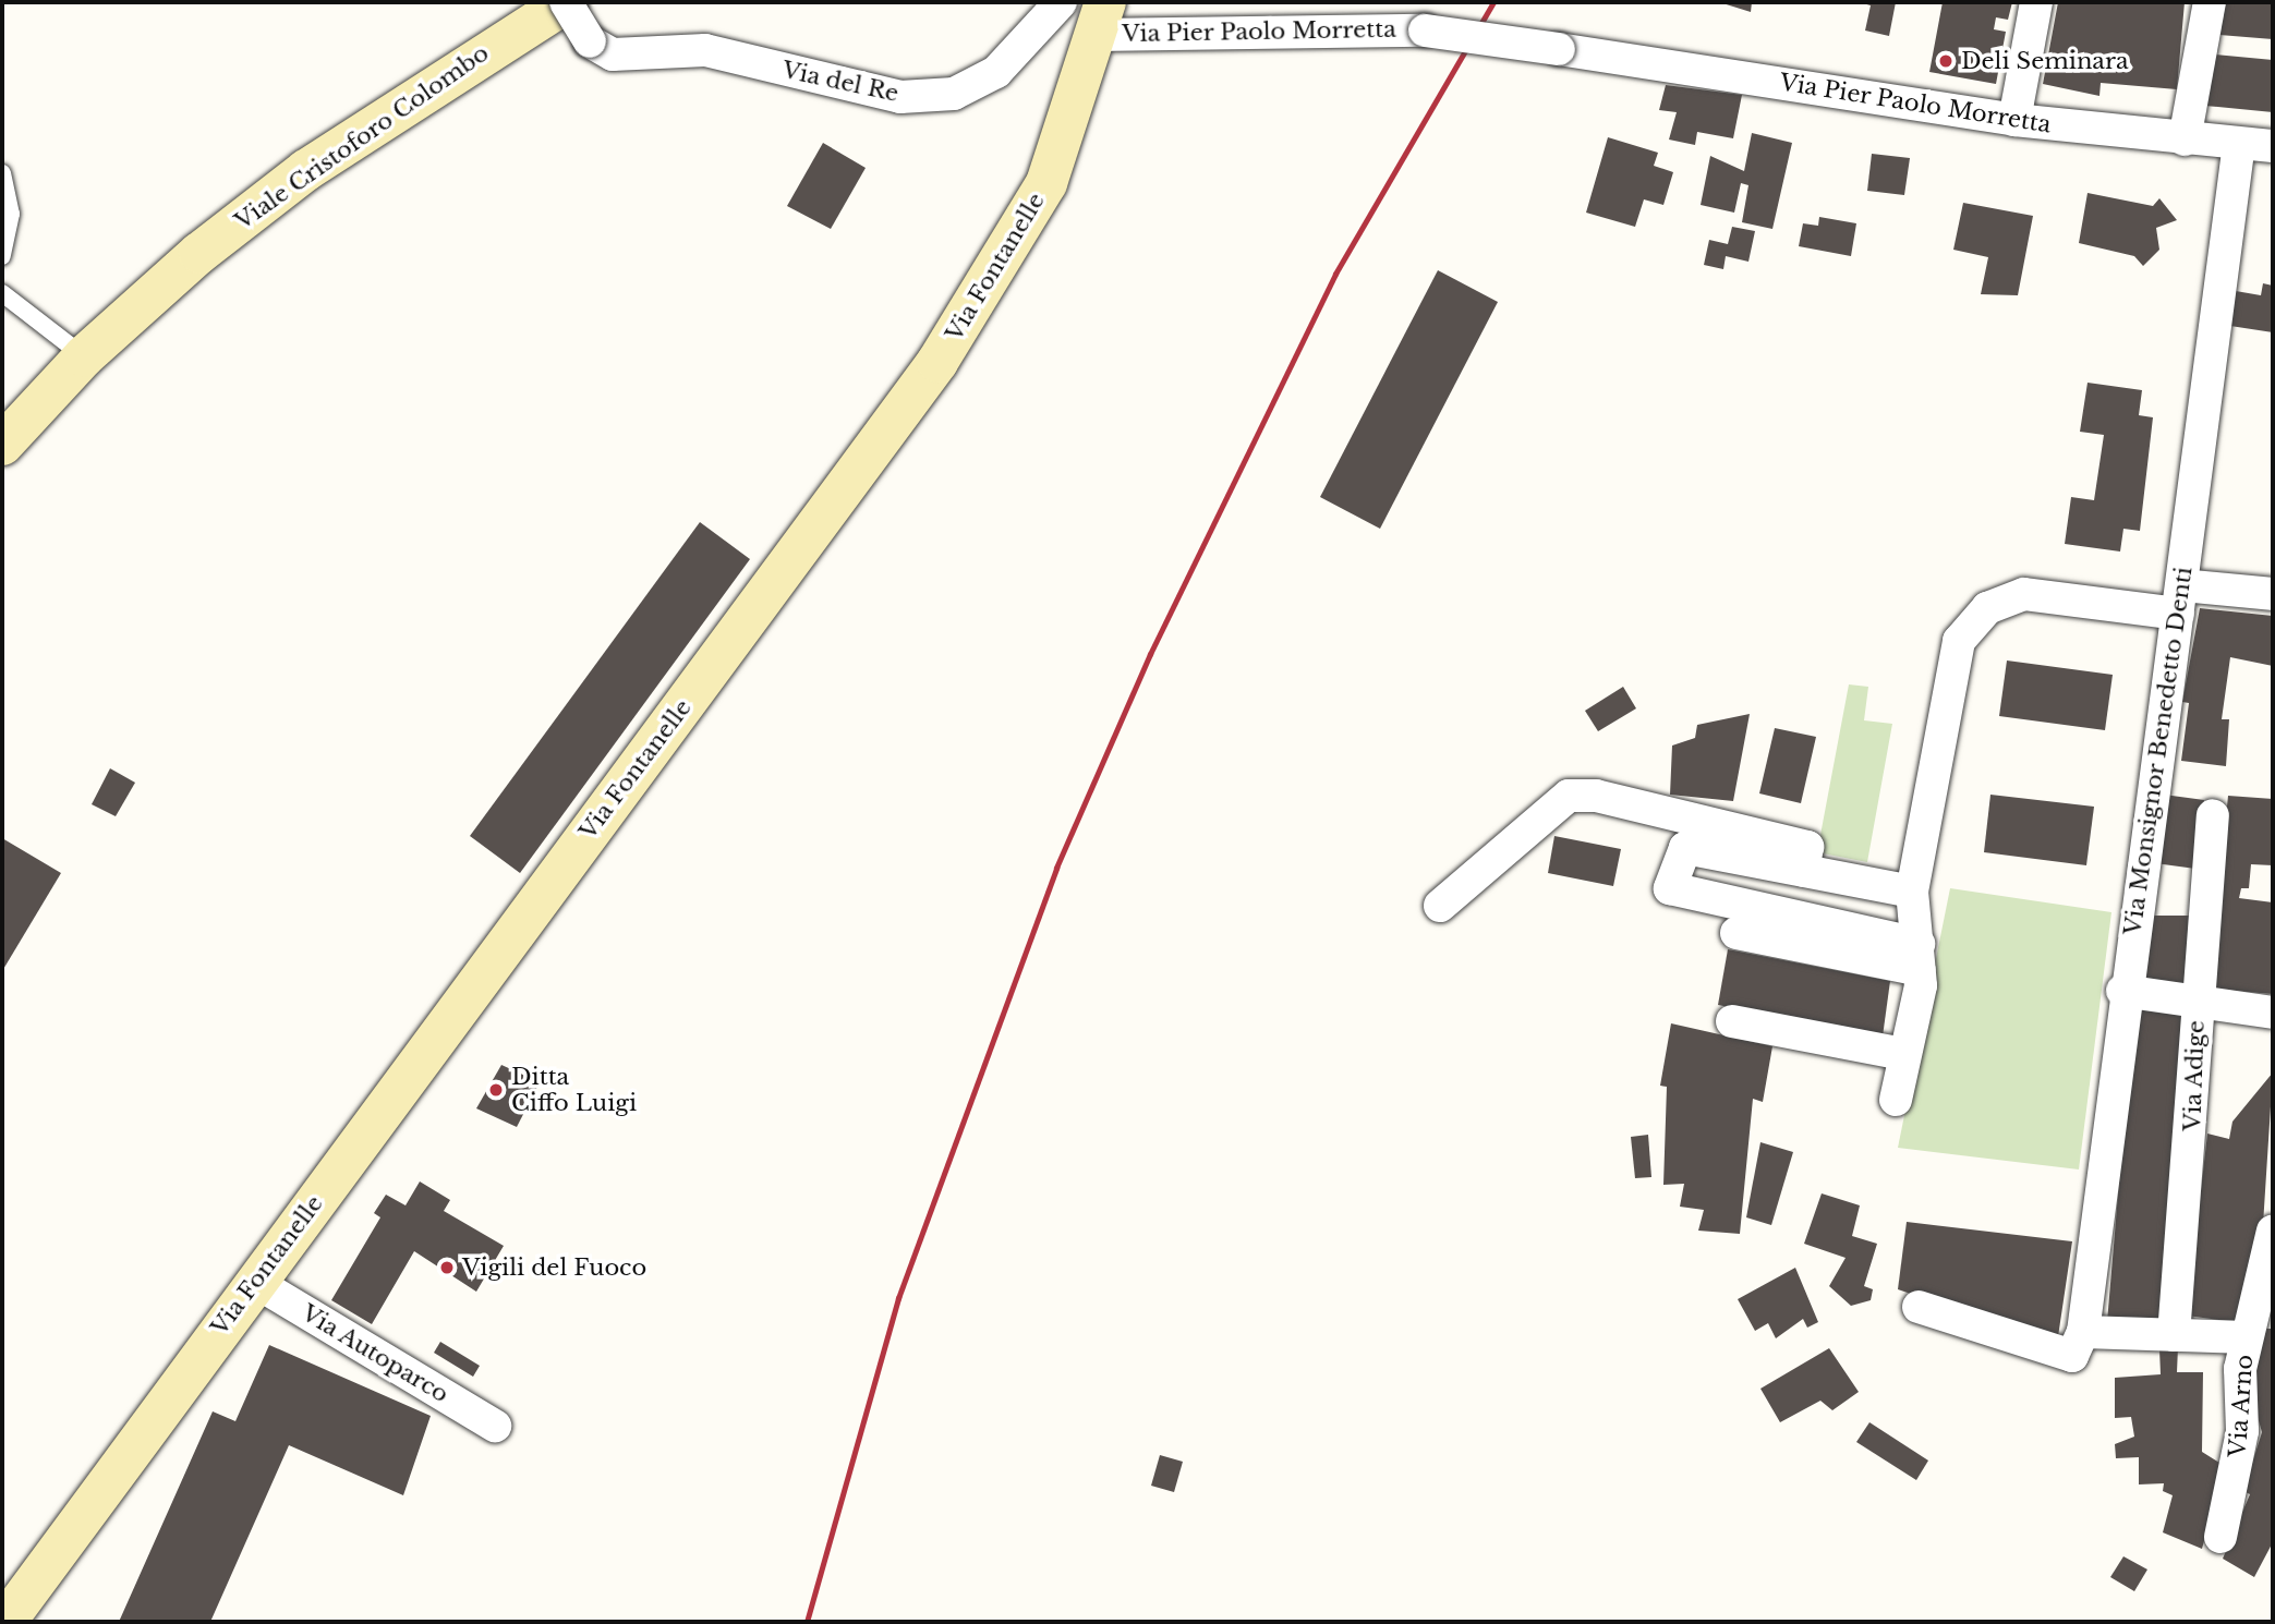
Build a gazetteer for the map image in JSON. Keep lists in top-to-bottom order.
{
  "streets": {
    "street": [
      "Via Pier Paolo Morretta",
      "Via del Re",
      "Viale Cristoforo Colombo",
      "Via Fontanelle",
      "Via Monsignor Benedetto Denti",
      "Via Adige",
      "Via Autoparco",
      "Via Arno"
    ]
  },
  "crossings": [
    ["Via Pier Paolo Morretta", "Via Fontanelle"],
    ["Via Pier Paolo Morretta", "Via Monsignor Benedetto Denti"],
    ["Via del Re", "Viale Cristoforo Colombo"],
    ["Via Fontanelle", "Via Autoparco"]
  ],
  "places": ["Deli Seminara", "Ditta Ciffo Luigi", "Vigili del Fuoco"]
}
